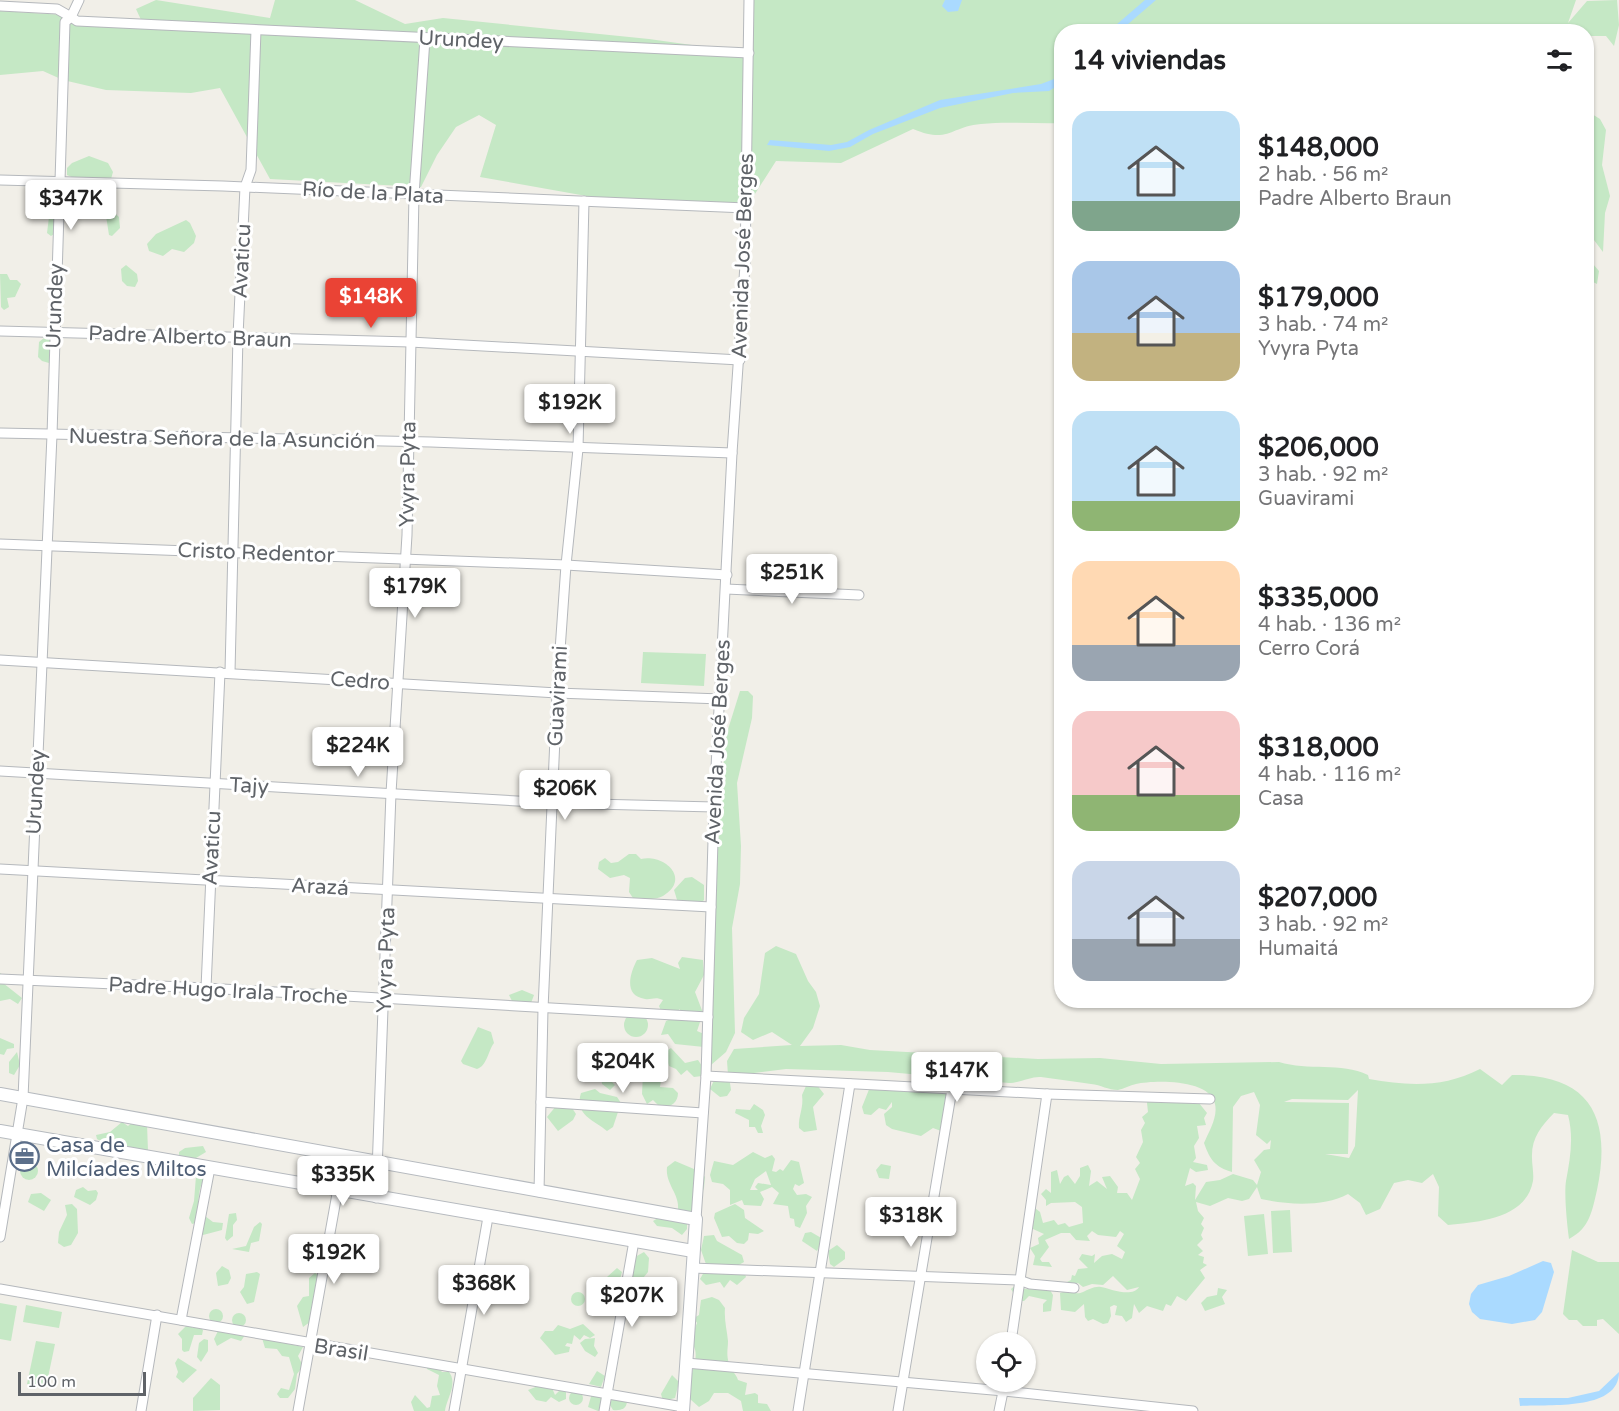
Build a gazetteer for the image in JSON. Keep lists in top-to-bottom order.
{
  "streets": {
    "main road": ["Avenida José Berges"],
    "street": [
      "Urundey",
      "Río de la Plata",
      "Avaticu",
      "Padre Alberto Braun",
      "Nuestra Señora de la Asunción",
      "Yvyra Pyta",
      "Cristo Redentor",
      "Cedro",
      "Guavirami",
      "Tajy",
      "Arazá",
      "Padre Hugo Irala Troche",
      "Brasil"
    ]
  },
  "crossings": [
    ["Urundey", "Río de la Plata"],
    ["Urundey", "Avenida José Berges"],
    ["Urundey", "Avaticu"],
    ["Urundey", "Padre Alberto Braun"],
    ["Urundey", "Nuestra Señora de la Asunción"],
    ["Urundey", "Yvyra Pyta"],
    ["Urundey", "Cristo Redentor"],
    ["Urundey", "Cedro"],
    ["Urundey", "Tajy"],
    ["Urundey", "Arazá"],
    ["Urundey", "Padre Hugo Irala Troche"],
    ["Río de la Plata", "Avenida José Berges"],
    ["Río de la Plata", "Avaticu"],
    ["Río de la Plata", "Yvyra Pyta"],
    ["Río de la Plata", "Guavirami"],
    ["Avenida José Berges", "Padre Alberto Braun"],
    ["Avenida José Berges", "Nuestra Señora de la Asunción"],
    ["Avenida José Berges", "Cristo Redentor"],
    ["Avenida José Berges", "Cedro"],
    ["Avenida José Berges", "Tajy"],
    ["Avenida José Berges", "Arazá"],
    ["Avenida José Berges", "Padre Hugo Irala Troche"],
    ["Avenida José Berges", "Brasil"],
    ["Avaticu", "Padre Alberto Braun"],
    ["Avaticu", "Nuestra Señora de la Asunción"],
    ["Avaticu", "Cristo Redentor"],
    ["Avaticu", "Cedro"],
    ["Avaticu", "Tajy"],
    ["Avaticu", "Arazá"],
    ["Avaticu", "Padre Hugo Irala Troche"],
    ["Padre Alberto Braun", "Yvyra Pyta"],
    ["Padre Alberto Braun", "Guavirami"],
    ["Nuestra Señora de la Asunción", "Yvyra Pyta"],
    ["Nuestra Señora de la Asunción", "Guavirami"],
    ["Yvyra Pyta", "Cristo Redentor"],
    ["Yvyra Pyta", "Cedro"],
    ["Yvyra Pyta", "Tajy"],
    ["Yvyra Pyta", "Arazá"],
    ["Yvyra Pyta", "Padre Hugo Irala Troche"],
    ["Cristo Redentor", "Guavirami"],
    ["Cedro", "Guavirami"],
    ["Guavirami", "Tajy"],
    ["Guavirami", "Arazá"],
    ["Guavirami", "Padre Hugo Irala Troche"]
  ],
  "places": {
    "office": ["Casa de Milcíades Miltos"]
  },
  "scale_bar": "100 m",
  "page": {
    "heading": "14 viviendas",
    "list": [
      {
        "name": "$148,000",
        "note": "2 hab. · 56 m² · Padre Alberto Braun"
      },
      {
        "name": "$179,000",
        "note": "3 hab. · 74 m² · Yvyra Pyta"
      },
      {
        "name": "$206,000",
        "note": "3 hab. · 92 m² · Guavirami"
      },
      {
        "name": "$335,000",
        "note": "4 hab. · 136 m² · Cerro Corá"
      },
      {
        "name": "$318,000",
        "note": "4 hab. · 116 m² · Casa"
      },
      {
        "name": "$207,000",
        "note": "3 hab. · 92 m² · Humaitá"
      }
    ],
    "price": [
      "$347K",
      "$148K",
      "$192K",
      "$251K",
      "$179K",
      "$224K",
      "$206K",
      "$204K",
      "$147K",
      "$335K",
      "$318K",
      "$192K",
      "$368K",
      "$207K"
    ],
    "scale": "100 m"
  }
}
